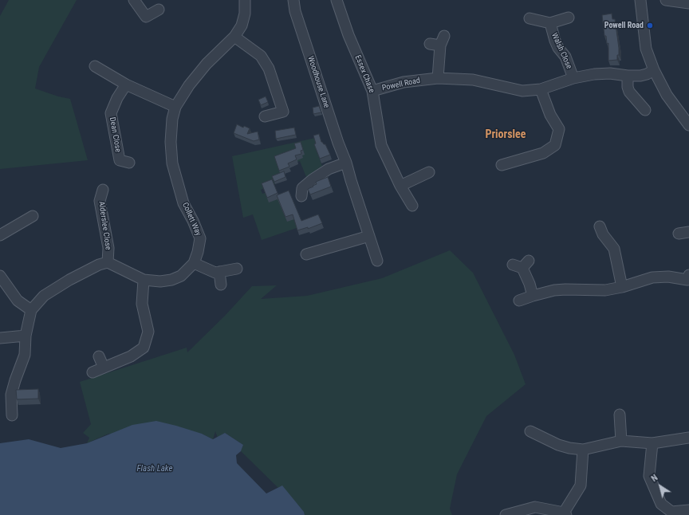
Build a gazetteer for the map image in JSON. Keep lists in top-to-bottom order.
{
  "streets": {
    "street": [
      "Walsh Close",
      "Essex Chase",
      "Woodhouse Lane",
      "Powell Road",
      "Dean Close",
      "Collett Way",
      "Alderslee Close"
    ]
  },
  "crossings": [
    ["Walsh Close", "Powell Road"],
    ["Essex Chase", "Powell Road"],
    ["Collett Way", "Alderslee Close"]
  ],
  "districts": ["Priorslee"],
  "water": ["Flash Lake"],
  "places": ["Powell Road"],
  "north": "top left"
}
